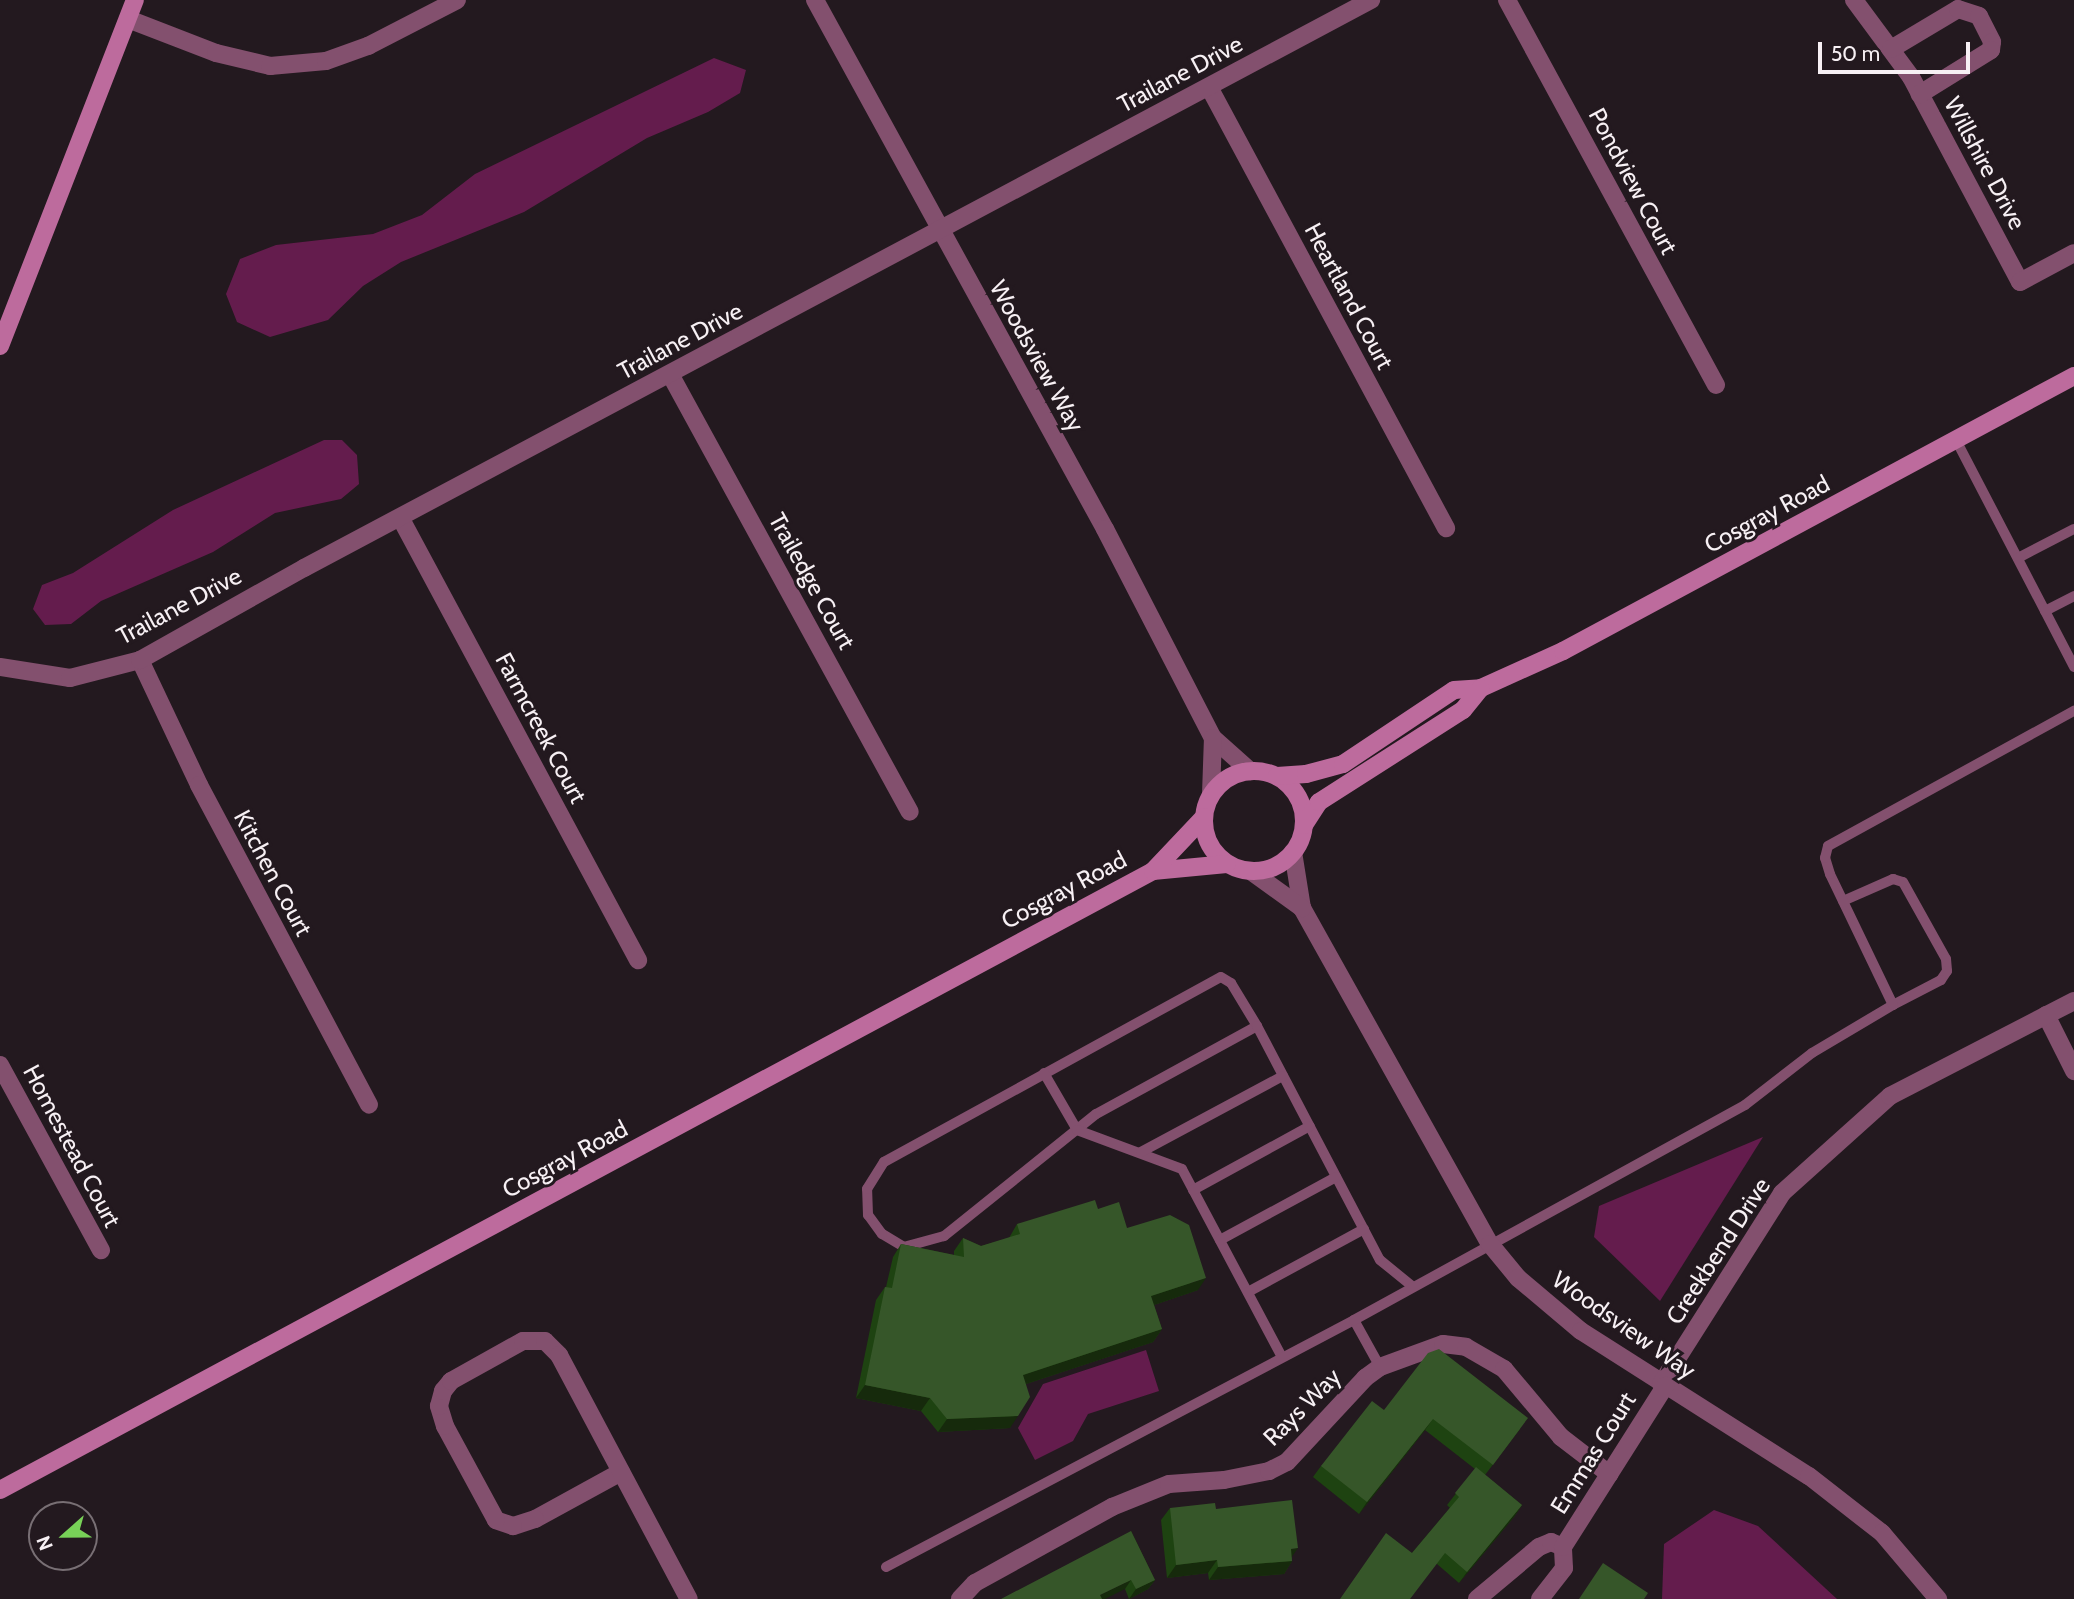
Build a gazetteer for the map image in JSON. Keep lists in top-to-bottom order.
{
  "streets": {
    "main road": ["Cosgray Road"],
    "street": [
      "Trailane Drive",
      "Willshire Drive",
      "Pondview Court",
      "Heartland Court",
      "Woodsview Way",
      "Trailedge Court",
      "Farmcreek Court",
      "Kitchen Court",
      "Homestead Court",
      "Creekbend Drive",
      "Rays Way",
      "Emmas Court"
    ]
  },
  "crossings": [
    ["Trailane Drive", "Heartland Court"],
    ["Trailane Drive", "Woodsview Way"],
    ["Trailane Drive", "Trailedge Court"],
    ["Trailane Drive", "Farmcreek Court"],
    ["Trailane Drive", "Kitchen Court"],
    ["Woodsview Way", "Cosgray Road"],
    ["Woodsview Way", "Creekbend Drive"],
    ["Woodsview Way", "Emmas Court"],
    ["Creekbend Drive", "Emmas Court"],
    ["Rays Way", "Emmas Court"]
  ],
  "scale_bar": "50 m",
  "north": "left"
}
